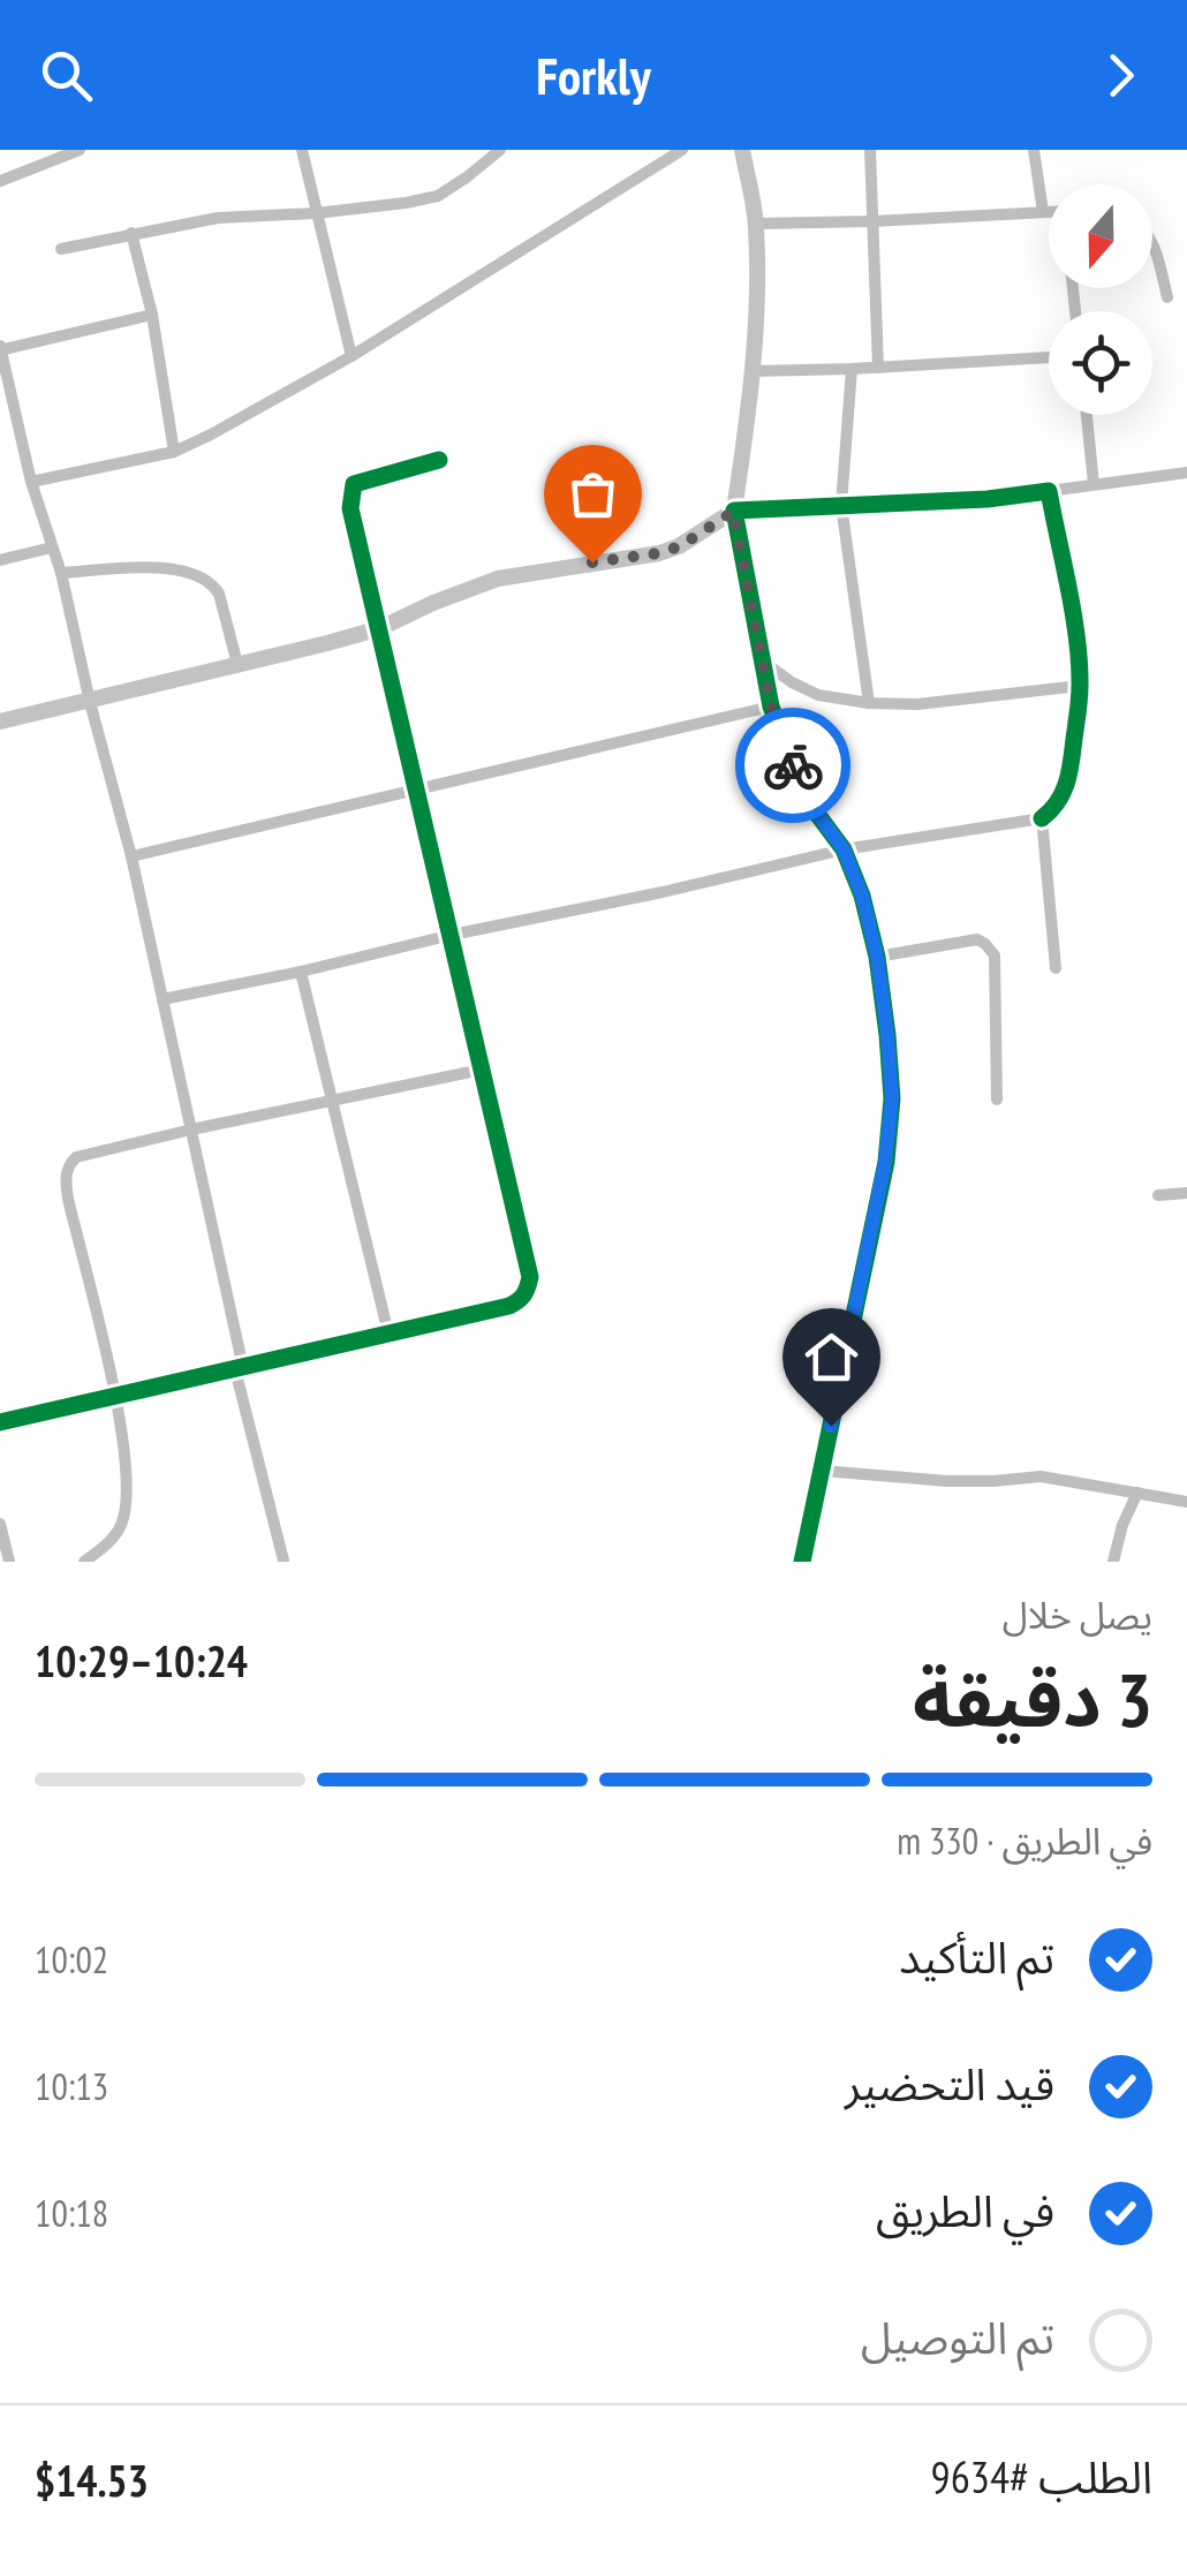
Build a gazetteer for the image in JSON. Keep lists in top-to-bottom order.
{
  "north": "bottom",
  "page": {
    "header": "Forkly",
    "heading": ["3 دقيقة", "يصل خلال", "10:24–10:29"],
    "panel": ["الطلب #9634", "$14.53"],
    "bar": "في الطريق · 330 m",
    "list": [
      ["تم التأكيد", "10:02"],
      ["قيد التحضير", "10:13"],
      ["في الطريق", "10:18"],
      "تم التوصيل"
    ]
  }
}
